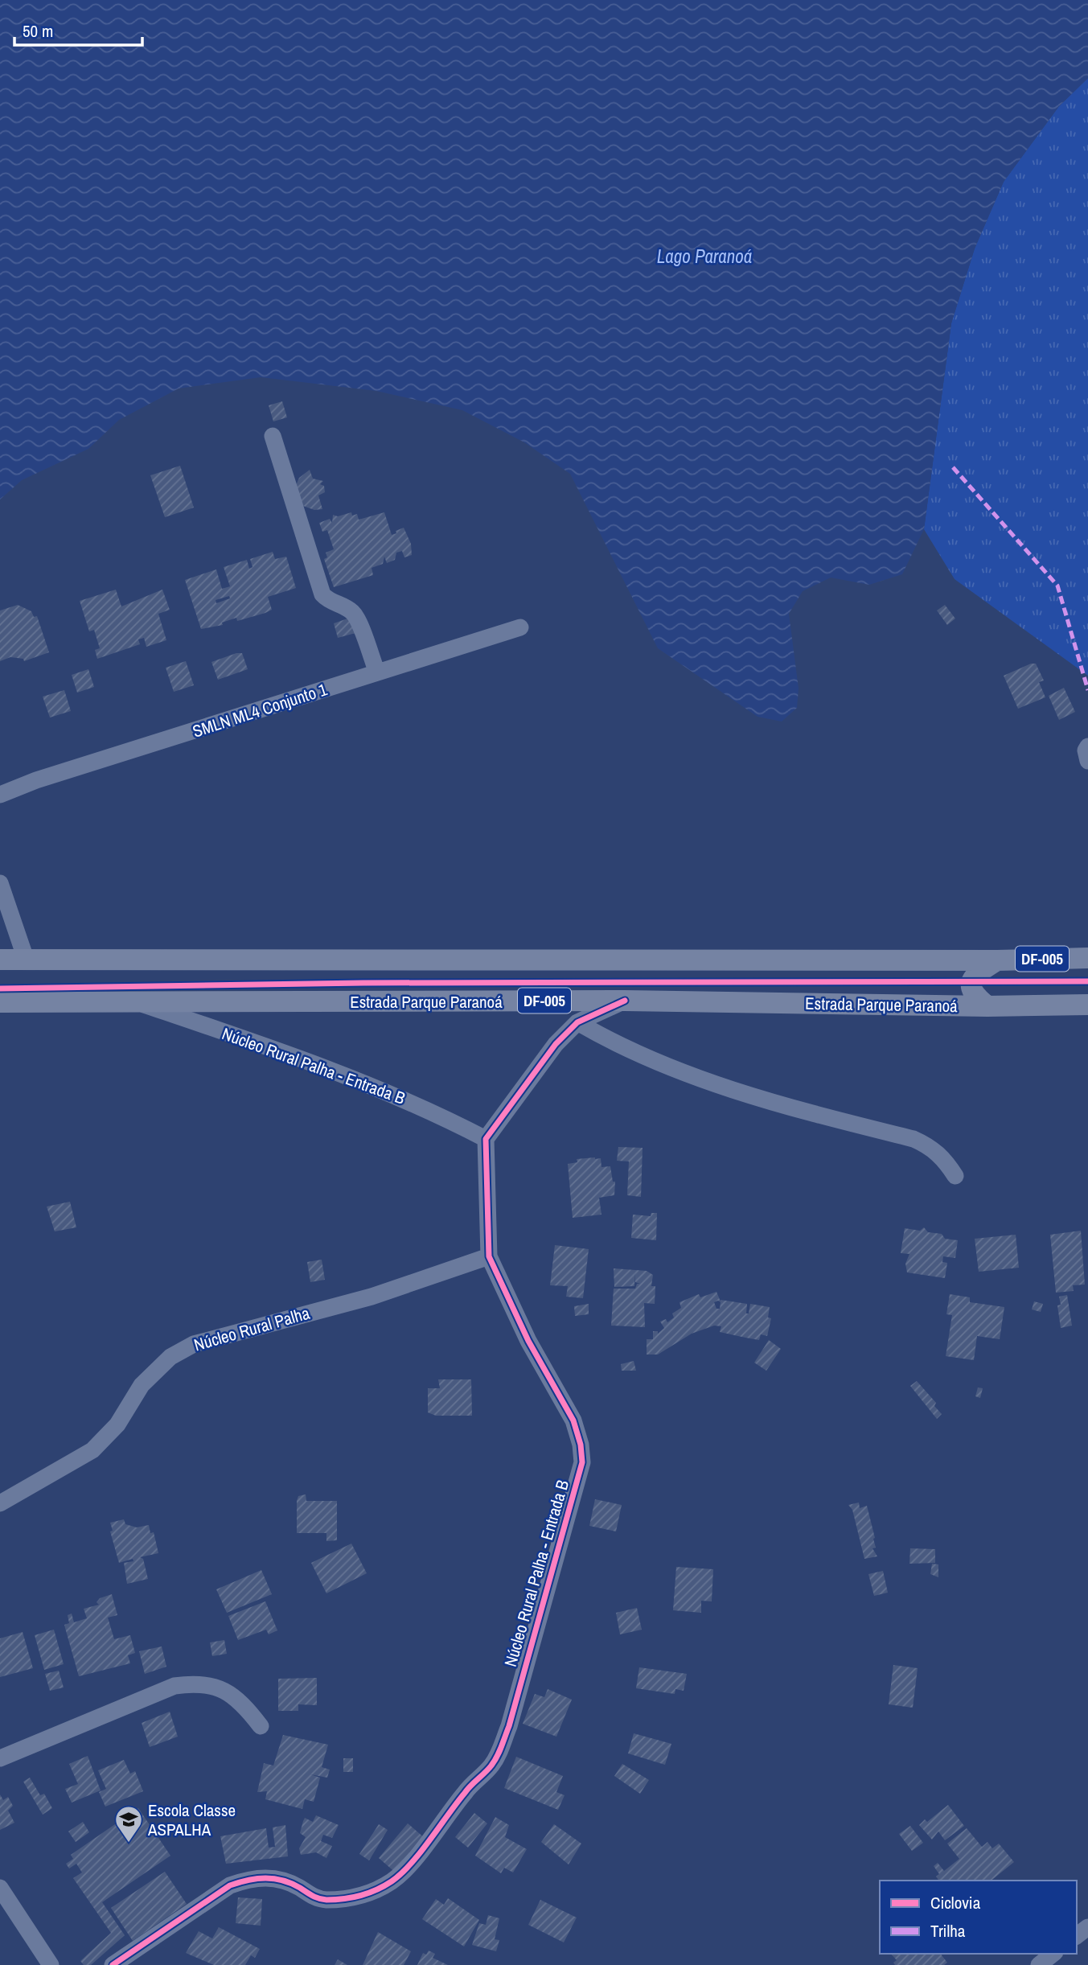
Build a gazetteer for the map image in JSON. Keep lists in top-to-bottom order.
{
  "streets": {
    "main road": ["DF-005", "Estrada Parque Paranoá"],
    "street": ["SMLN ML4 Conjunto 1", "Núcleo Rural Palha - Entrada B", "Núcleo Rural Palha"]
  },
  "crossings": [
    ["Estrada Parque Paranoá", "Núcleo Rural Palha - Entrada B"],
    ["Núcleo Rural Palha - Entrada B", "Núcleo Rural Palha"]
  ],
  "water": ["Lago Paranoá"],
  "places": {
    "school or university": ["Escola Classe ASPALHA"]
  },
  "legend": ["Ciclovia", "Trilha"],
  "scale_bar": "50 m"
}
